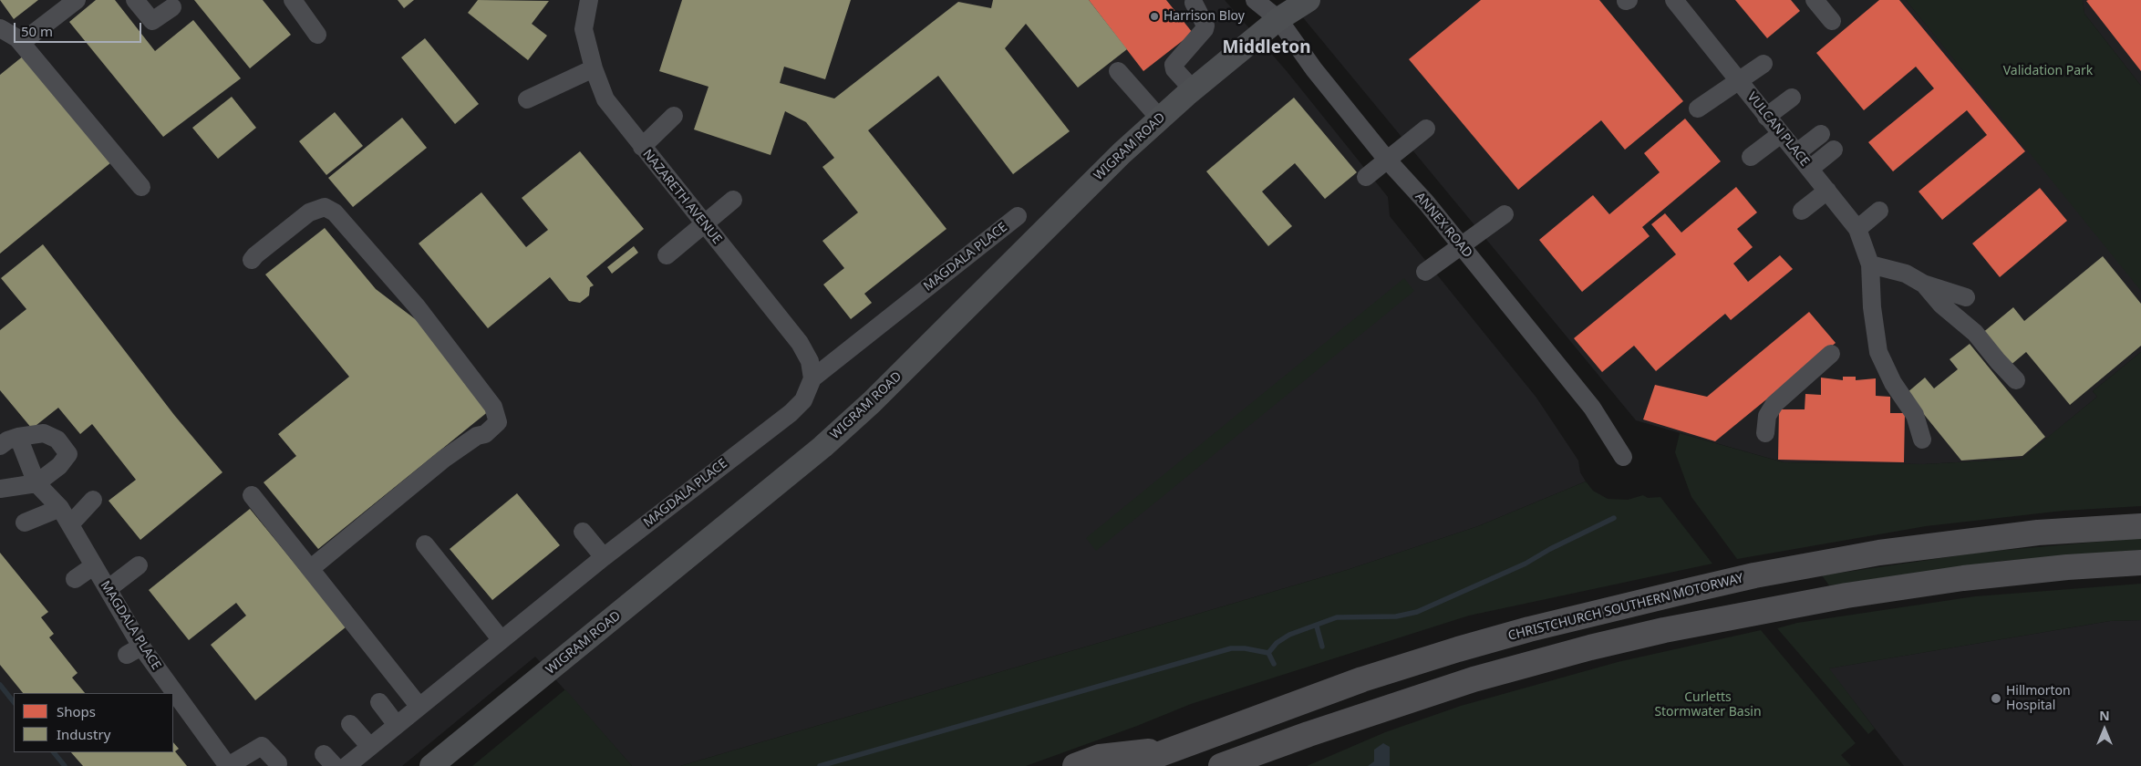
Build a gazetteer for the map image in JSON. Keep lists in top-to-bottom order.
{
  "streets": {
    "highway": ["CHRISTCHURCH SOUTHERN MOTORWAY"],
    "main road": ["WIGRAM ROAD"],
    "street": [
      "VULCAN PLACE",
      "NAZARETH AVENUE",
      "ANNEX ROAD",
      "MAGDALA PLACE"
    ]
  },
  "crossings": [
    ["WIGRAM ROAD", "ANNEX ROAD"],
    ["NAZARETH AVENUE", "MAGDALA PLACE"]
  ],
  "districts": ["Middleton"],
  "parks": ["Validation Park", "Curletts Stormwater Basin"],
  "places": ["Harrison Bloy", "Hillmorton Hospital"],
  "legend": ["Shops", "Industry"],
  "scale_bar": "50 m",
  "north": "top"
}
